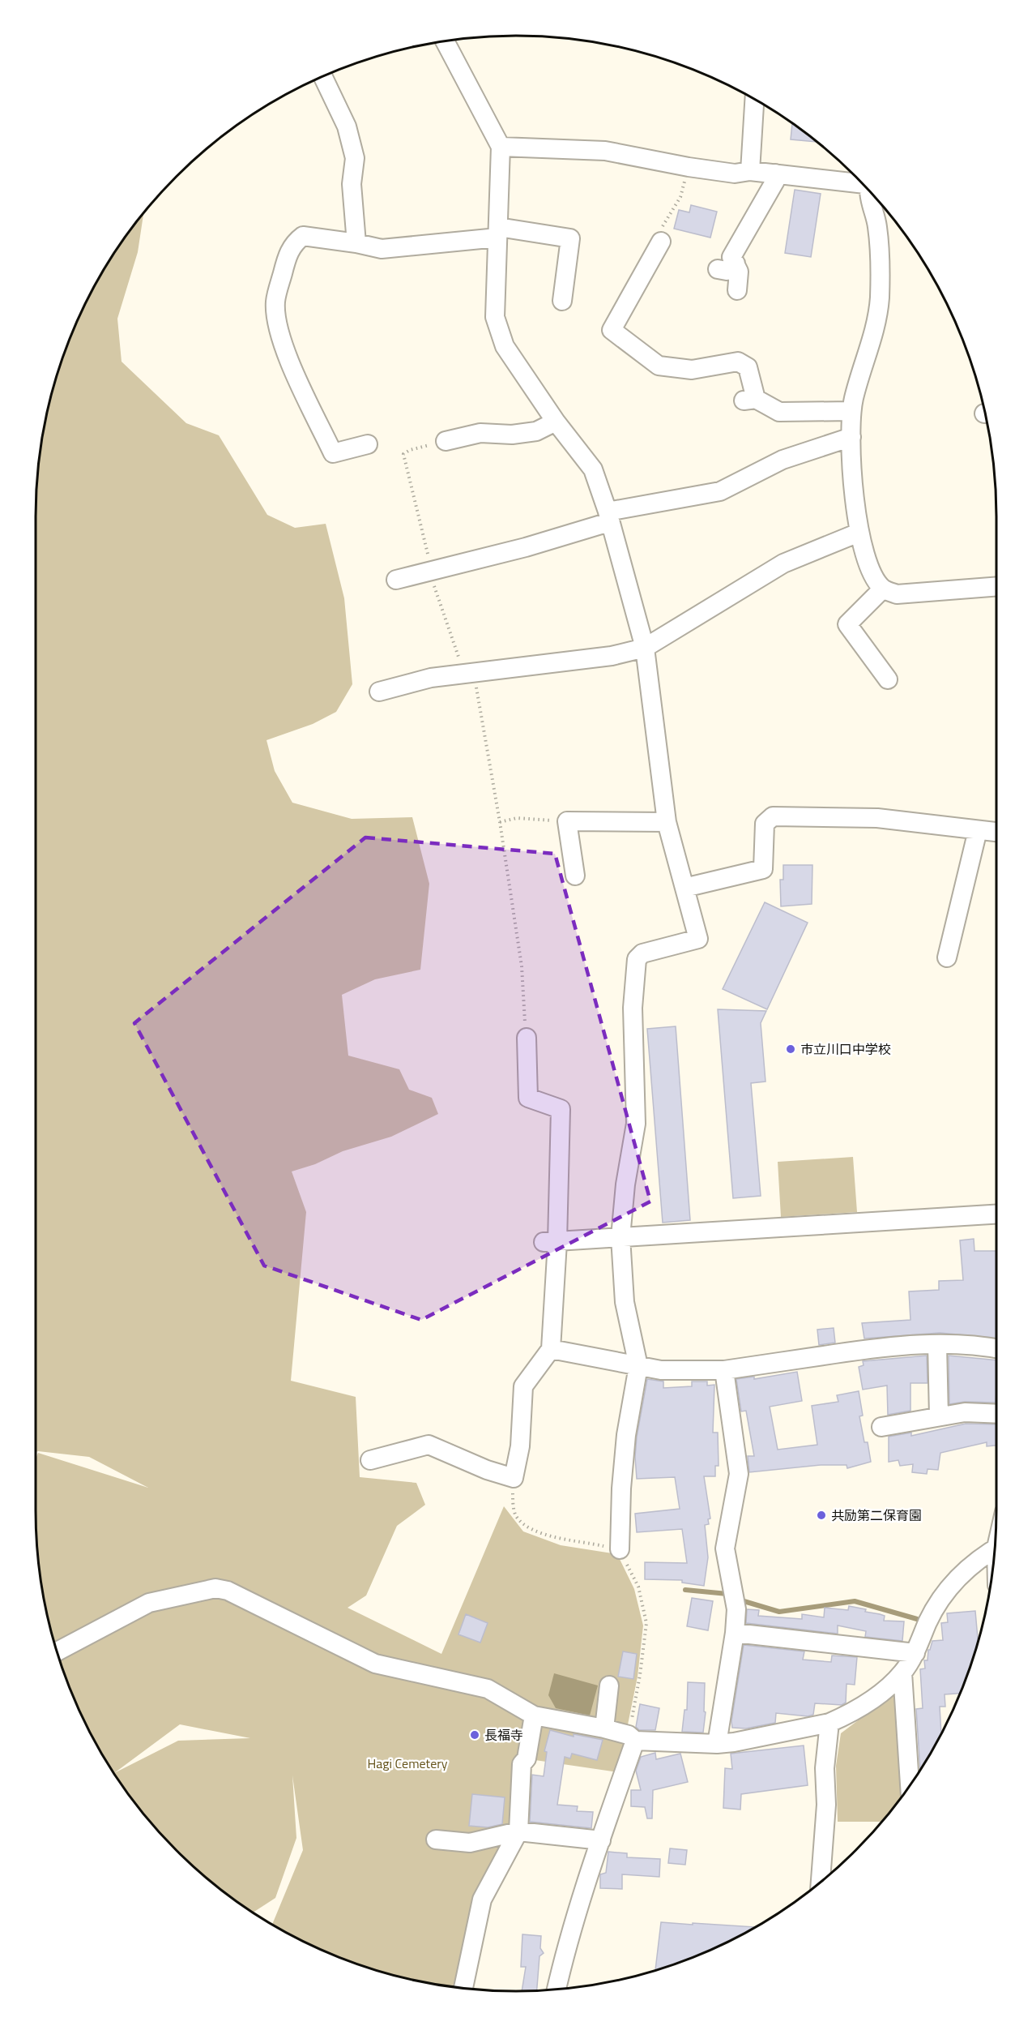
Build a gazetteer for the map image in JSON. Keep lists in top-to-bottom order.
{
  "parks": ["Hagi Cemetery"],
  "places": ["市立川口中学校", "共励第二保育園", "長福寺"]
}
